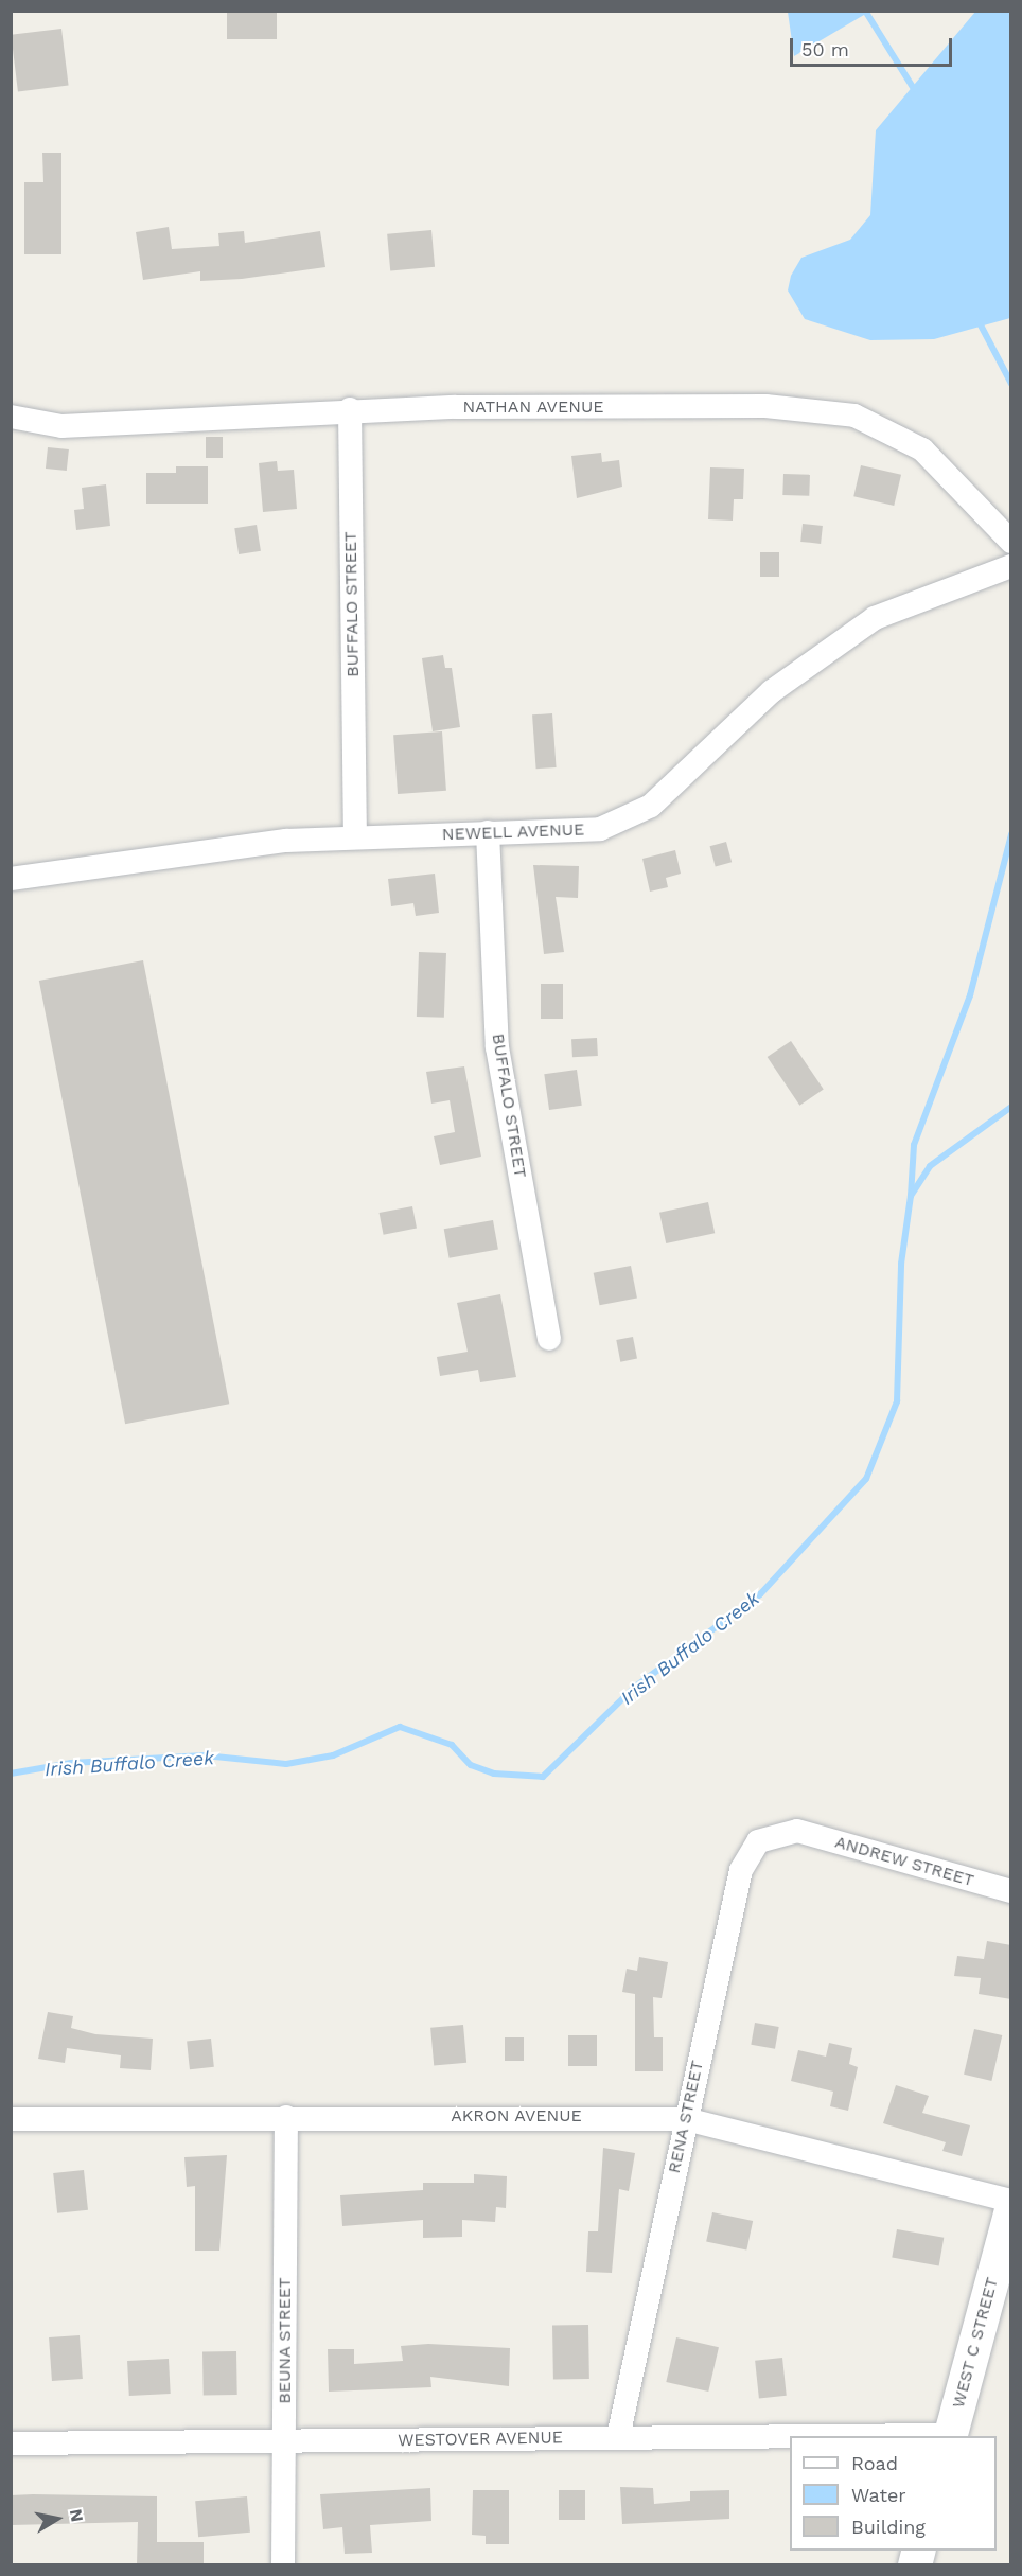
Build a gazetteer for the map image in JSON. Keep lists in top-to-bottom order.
{
  "streets": {
    "main road": ["WEST C STREET"],
    "street": [
      "NATHAN AVENUE",
      "BUFFALO STREET",
      "NEWELL AVENUE",
      "ANDREW STREET",
      "AKRON AVENUE",
      "RENA STREET",
      "BEUNA STREET",
      "WESTOVER AVENUE"
    ]
  },
  "crossings": [
    ["NATHAN AVENUE", "BUFFALO STREET"],
    ["BUFFALO STREET", "NEWELL AVENUE"],
    ["ANDREW STREET", "RENA STREET"],
    ["AKRON AVENUE", "RENA STREET"],
    ["AKRON AVENUE", "BEUNA STREET"],
    ["RENA STREET", "WESTOVER AVENUE"],
    ["BEUNA STREET", "WESTOVER AVENUE"]
  ],
  "water": ["Irish Buffalo Creek"],
  "legend": ["Road", "Water", "Building"],
  "scale_bar": "50 m",
  "north": "right"
}
